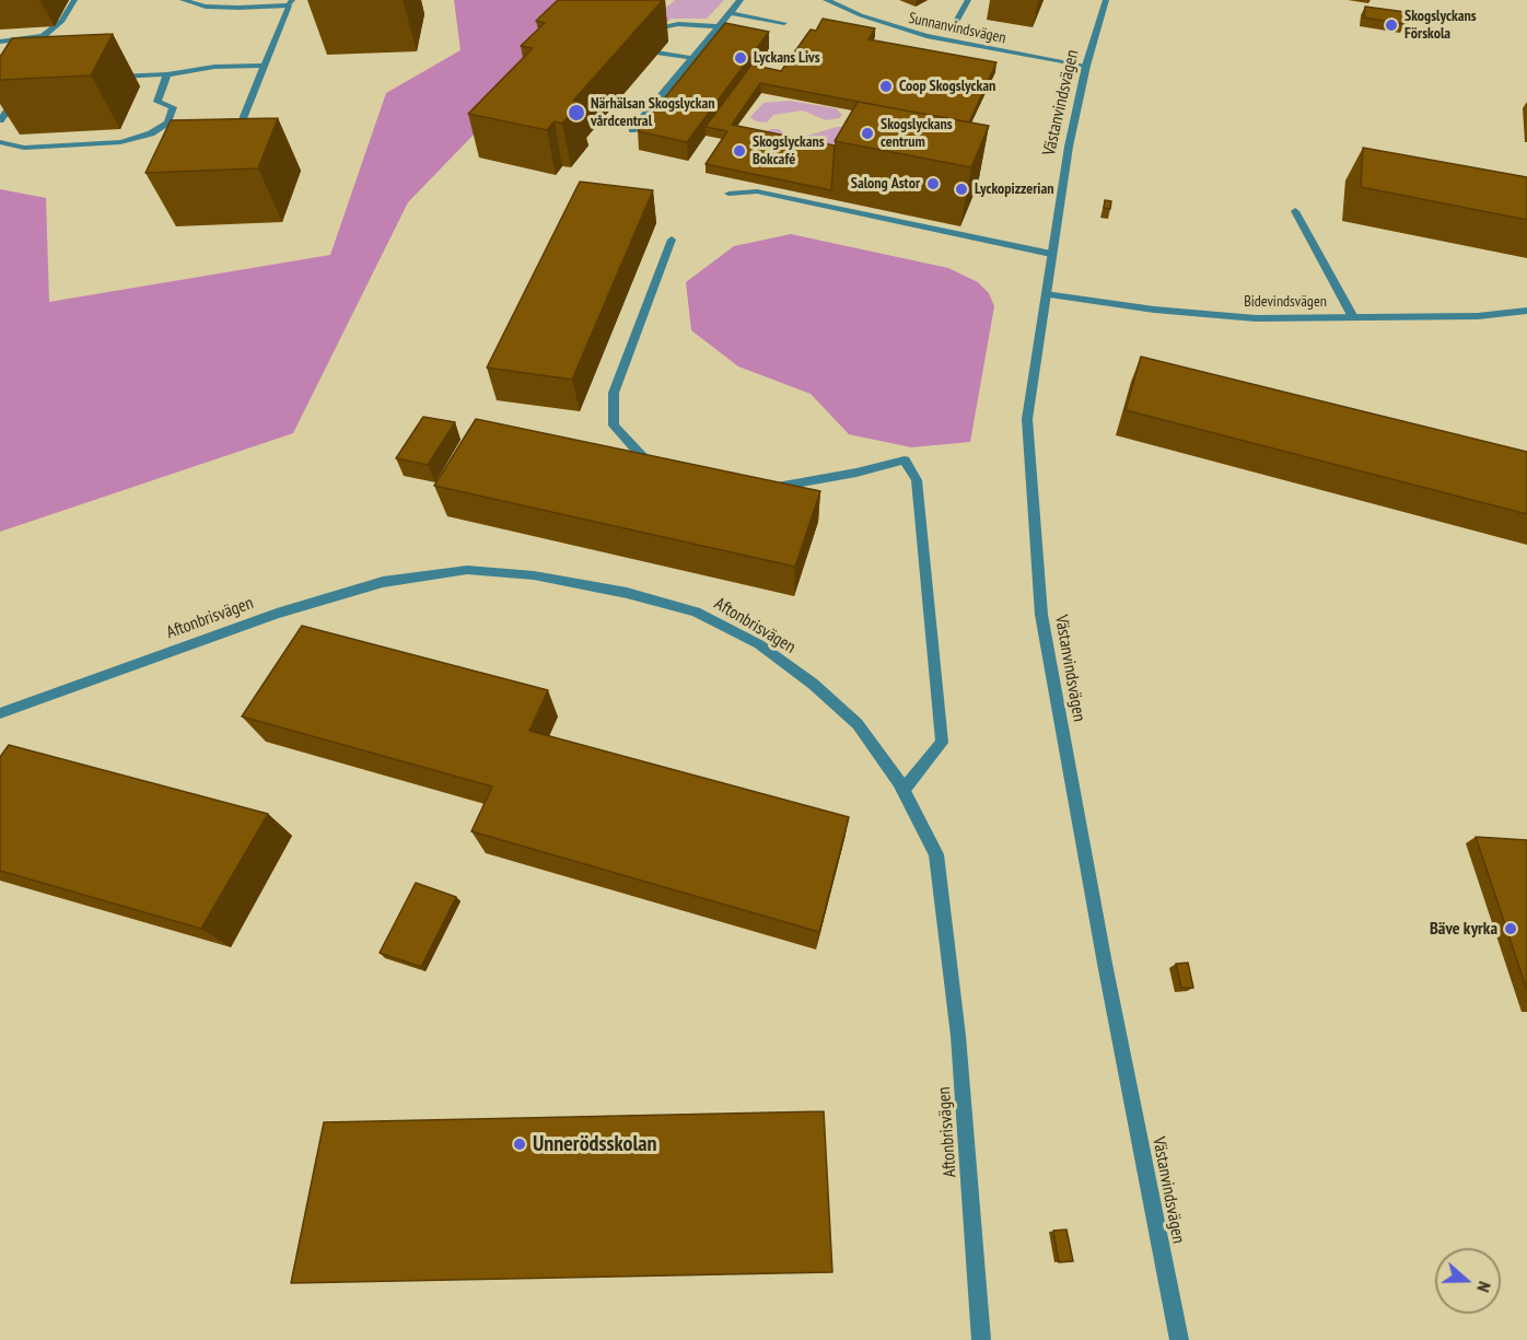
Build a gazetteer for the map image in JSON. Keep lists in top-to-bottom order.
{
  "streets": {
    "street": [
      "Sunnanvindsvägen",
      "Västanvindsvägen",
      "Bidevindsvägen",
      "Aftonbrisvägen"
    ]
  },
  "crossings": [
    ["Sunnanvindsvägen", "Västanvindsvägen"],
    ["Västanvindsvägen", "Bidevindsvägen"]
  ],
  "places": [
    "Skogslyckans Förskola",
    "Lyckans Livs",
    "Coop Skogslyckan",
    "Närhälsan Skogslyckan vårdcentral",
    "Skogslyckans centrum",
    "Skogslyckans Bokcafé",
    "Salong Astor",
    "Lyckopizzerian",
    "Bäve kyrka",
    "Unnerödsskolan"
  ],
  "north": "right"
}
